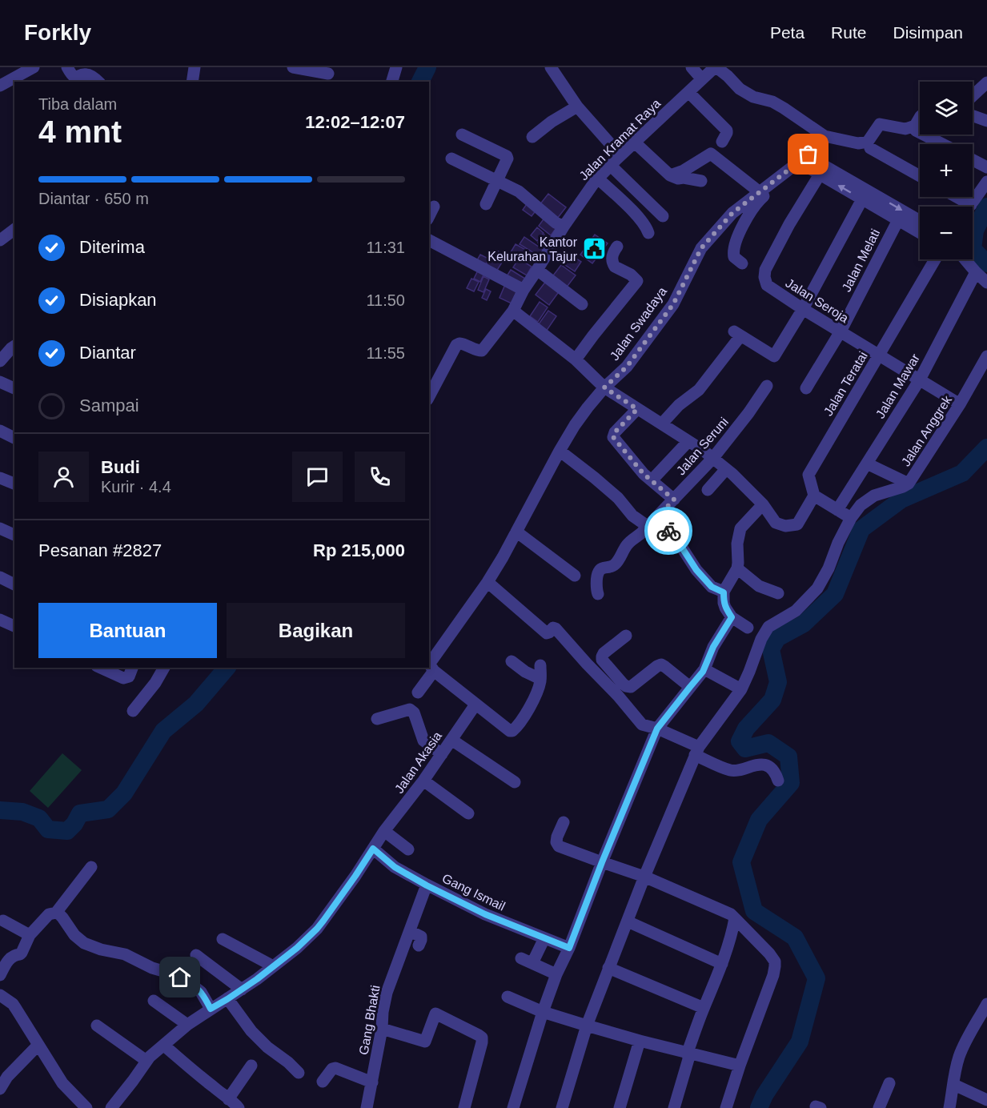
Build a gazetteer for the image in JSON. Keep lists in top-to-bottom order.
{
  "streets": {
    "street": [
      "Jalan Kramat Raya",
      "Jalan Melati",
      "Jalan Seroja",
      "Jalan Swadaya",
      "Jalan Teratai",
      "Jalan Mawar",
      "Jalan Anggrek",
      "Jalan Seruni",
      "Jalan Akasia",
      "Gang Ismail",
      "Gang Bhakti"
    ]
  },
  "crossings": [
    ["Jalan Melati", "Jalan Seroja"],
    ["Jalan Seroja", "Jalan Teratai"],
    ["Jalan Seroja", "Jalan Mawar"],
    ["Jalan Seroja", "Jalan Anggrek"],
    ["Jalan Akasia", "Gang Ismail"],
    ["Gang Ismail", "Gang Bhakti"]
  ],
  "places": {
    "public building": ["Kantor Kelurahan Tajur"]
  },
  "page": {
    "header": "Forkly",
    "nav": ["Peta", "Rute", "Disimpan"],
    "map_buttons": ["+", "−"],
    "heading": ["4 mnt", "Tiba dalam", "12:02–12:07"],
    "panel": [
      "Budi",
      "Kurir · 4.4",
      "Pesanan #2827",
      "Rp 215,000"
    ],
    "bar": "Diantar · 650 m",
    "list": [
      ["Diterima", "11:31"],
      ["Disiapkan", "11:50"],
      ["Diantar", "11:55"],
      "Sampai"
    ],
    "buttons": ["Bantuan", "Bagikan"]
  }
}
